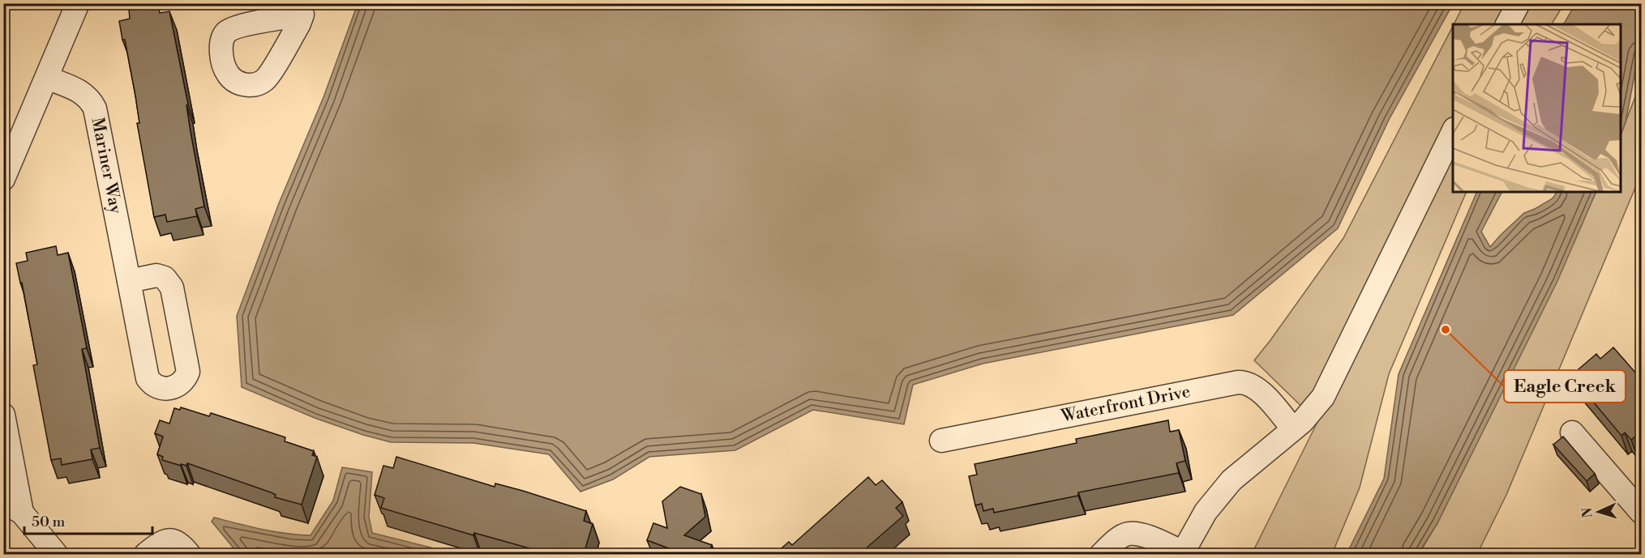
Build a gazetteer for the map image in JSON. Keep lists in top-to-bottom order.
{
  "streets": {
    "street": ["Mariner Way", "Waterfront Drive"]
  },
  "places": ["Eagle Creek"],
  "scale_bar": "50 m",
  "north": "left"
}
